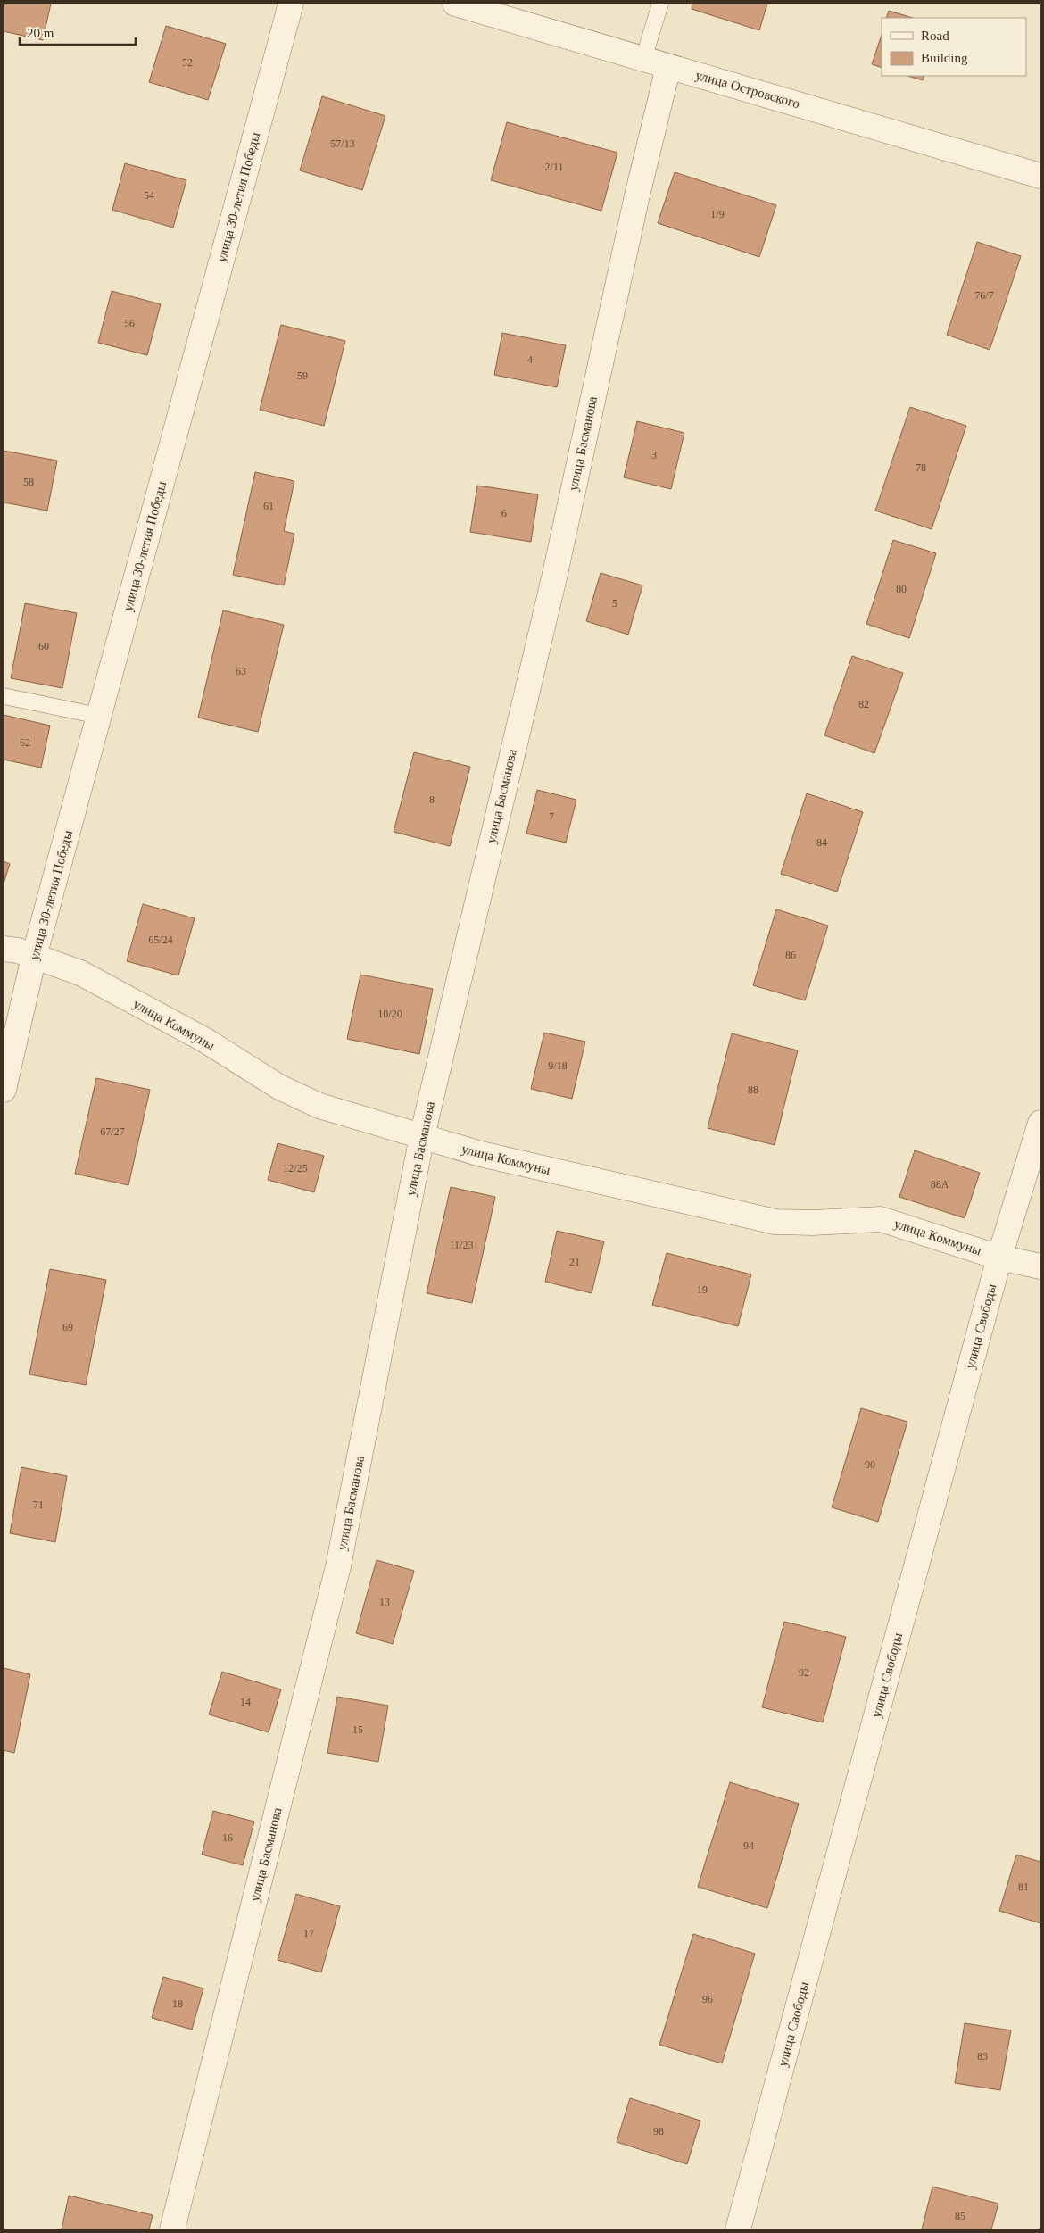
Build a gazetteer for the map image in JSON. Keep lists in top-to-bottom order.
{
  "streets": {
    "street": [
      "улица Островского",
      "улица 30-летия Победы",
      "улица Басманова",
      "улица Коммуны",
      "улица Свободы"
    ]
  },
  "crossings": [
    ["улица Островского", "улица Басманова"],
    ["улица 30-летия Победы", "улица Коммуны"],
    ["улица Басманова", "улица Коммуны"],
    ["улица Коммуны", "улица Свободы"]
  ],
  "house_numbers": [
    "52",
    "57/13",
    "2/11",
    "54",
    "1/9",
    "76/7",
    "56",
    "4",
    "59",
    "3",
    "78",
    "58",
    "61",
    "6",
    "80",
    "5",
    "60",
    "63",
    "82",
    "62",
    "8",
    "7",
    "84",
    "65/24",
    "86",
    "10/20",
    "9/18",
    "88",
    "67/27",
    "12/25",
    "88А",
    "11/23",
    "21",
    "19",
    "69",
    "90",
    "71",
    "13",
    "92",
    "14",
    "15",
    "16",
    "94",
    "81",
    "17",
    "96",
    "18",
    "83",
    "98",
    "85"
  ],
  "legend": ["Road", "Building"],
  "scale_bar": "20 m"
}
